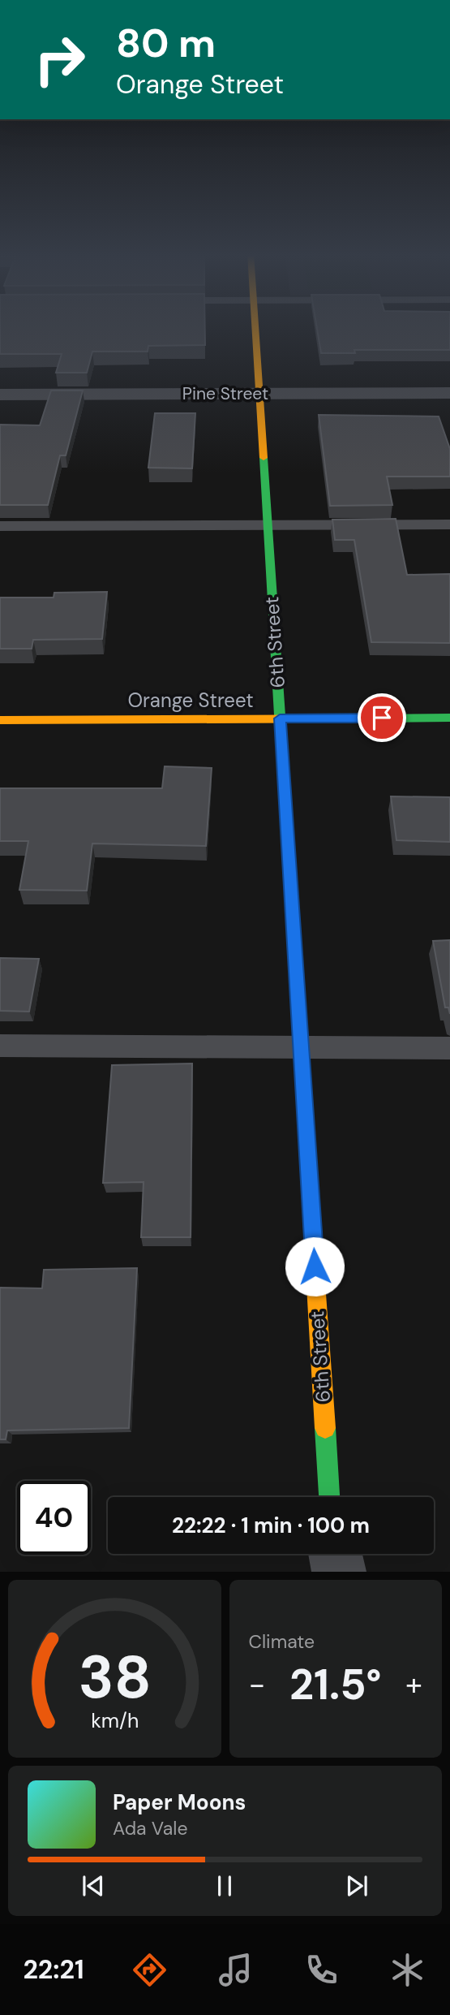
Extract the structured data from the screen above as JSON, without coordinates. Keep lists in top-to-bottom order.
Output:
{
  "streets": {
    "street": ["Pine Street", "6th Street", "Orange Street"]
  },
  "crossings": [
    ["Pine Street", "6th Street"],
    ["6th Street", "Orange Street"]
  ],
  "page": {
    "turn": ["80 m", "Orange Street"],
    "limit": "40",
    "trip": "22:22 · 1 min · 100 m",
    "tile": "Climate",
    "heat": ["−", "21.5°", "+"],
    "song": ["Paper Moons", "Ada Vale"],
    "tabs": "22:21",
    "gauge": ["38", "km/h"]
  }
}
